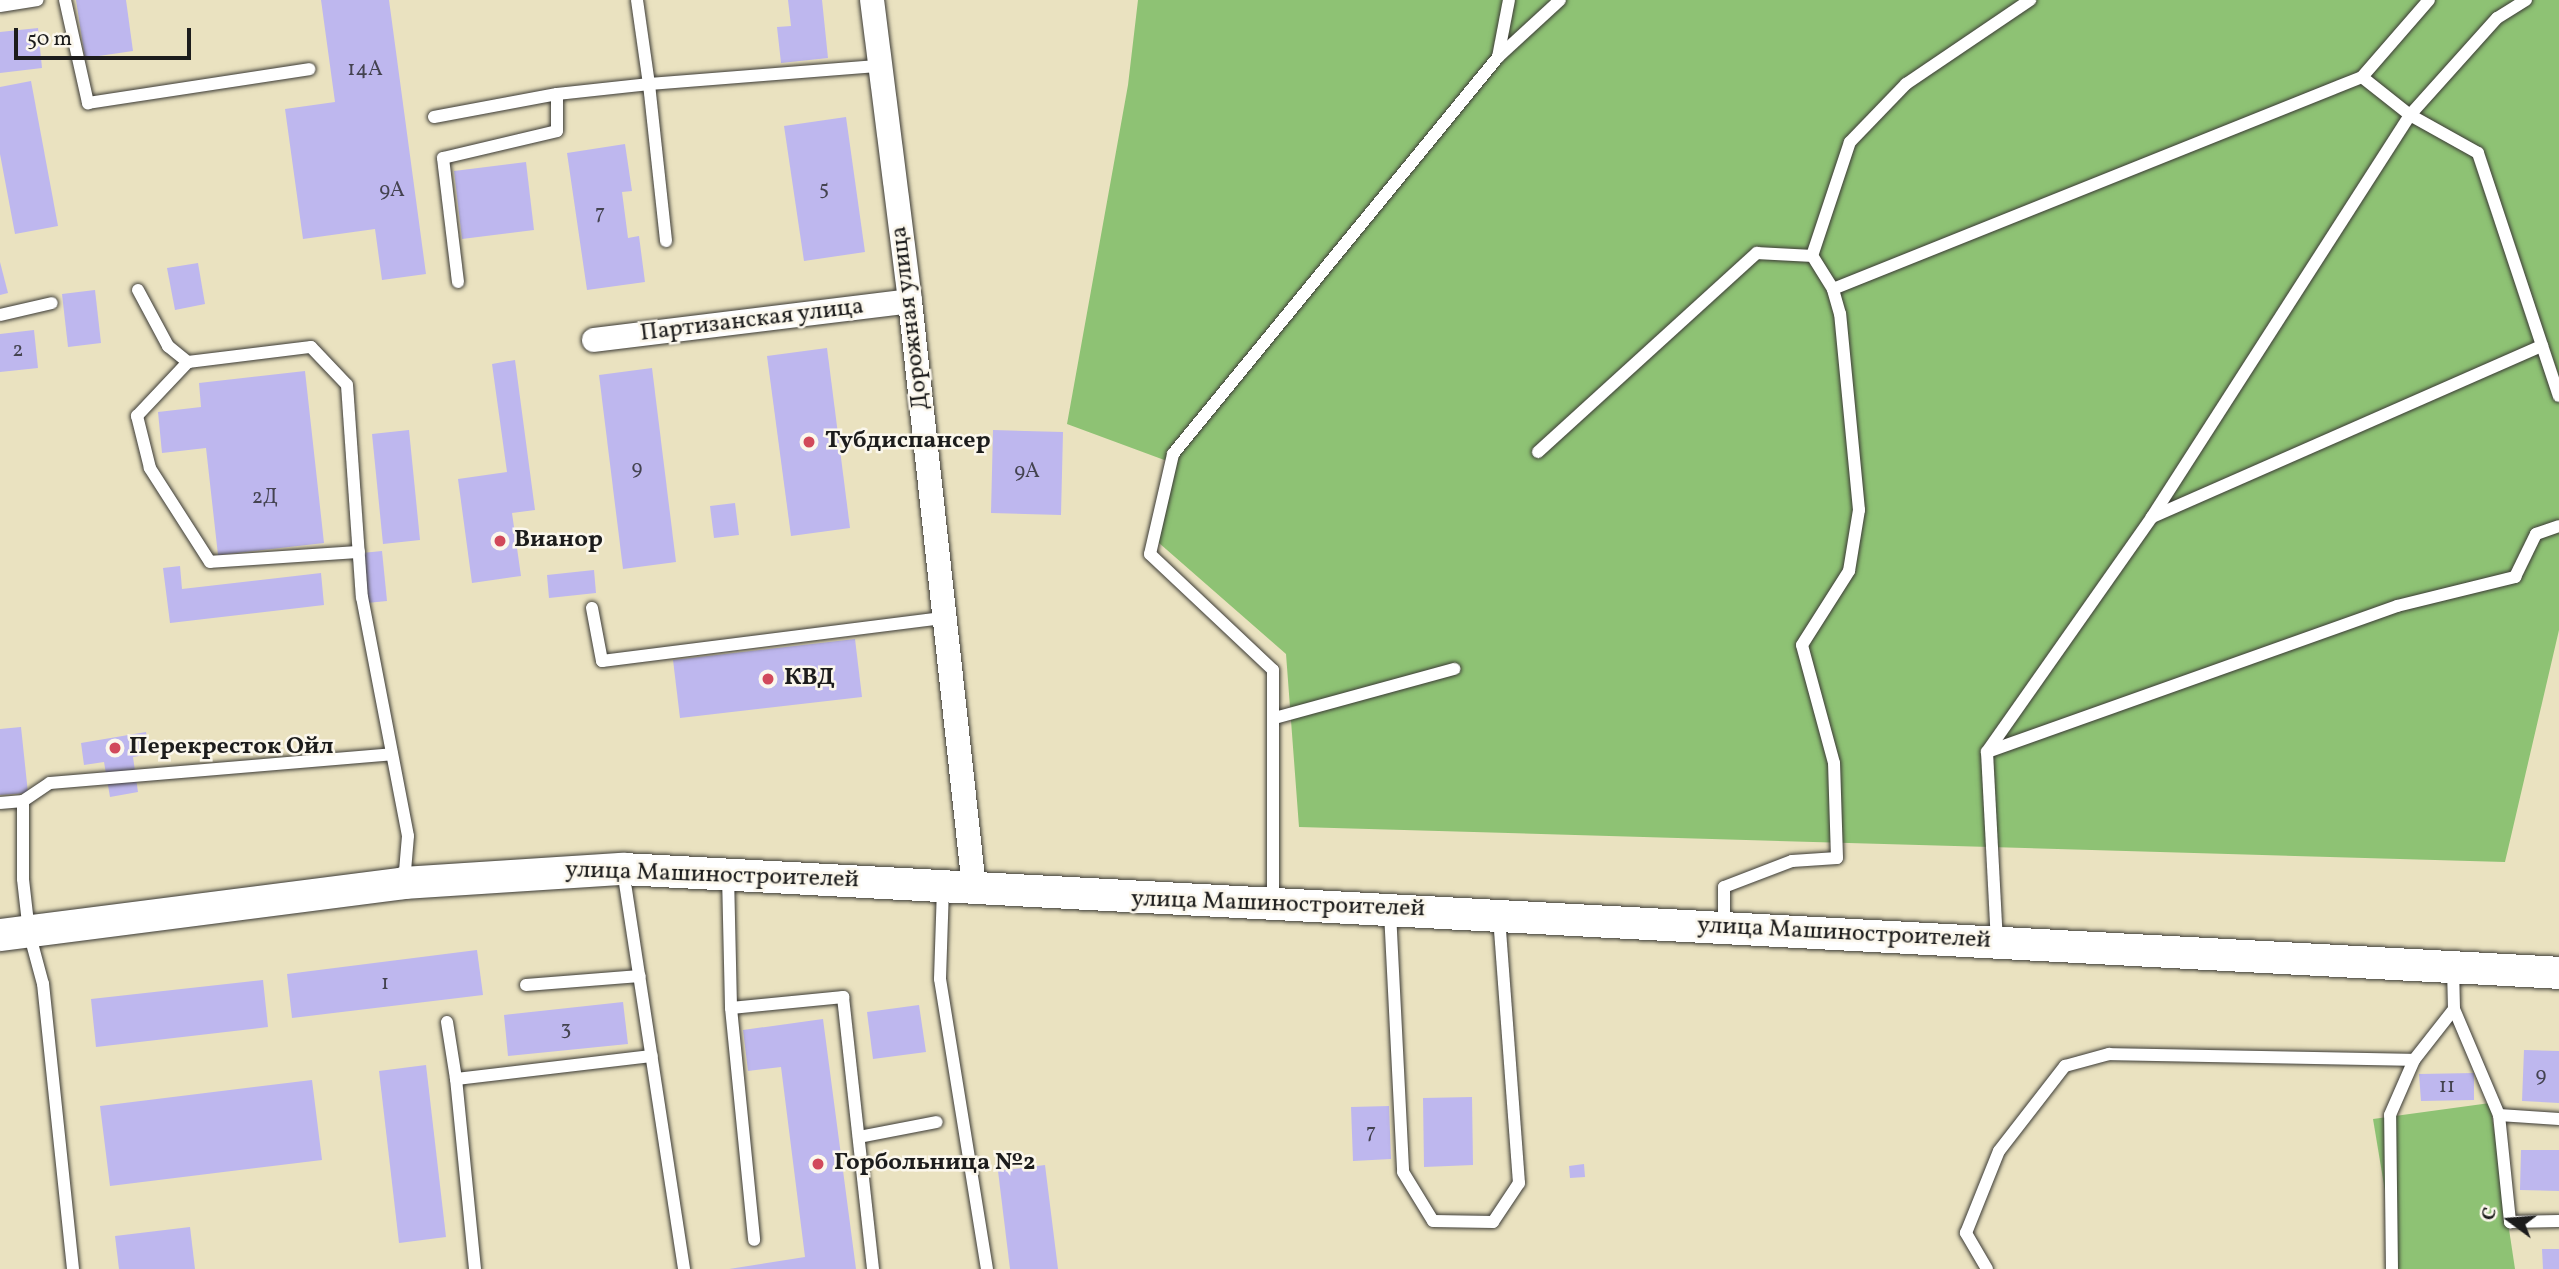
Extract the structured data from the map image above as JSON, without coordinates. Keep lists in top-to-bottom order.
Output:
{
  "streets": {
    "street": ["Дорожная улица", "Партизанская улица", "улица Машиностроителей"]
  },
  "crossings": [
    ["Дорожная улица", "Партизанская улица"],
    ["Дорожная улица", "улица Машиностроителей"]
  ],
  "places": [
    "Тубдиспансер",
    "Вианор",
    "КВД",
    "Перекресток Ойл",
    "Горбольница №2"
  ],
  "house_numbers": [
    "14А",
    "5",
    "9А",
    "7",
    "2",
    "9",
    "9А",
    "2Д",
    "1",
    "3",
    "9",
    "11",
    "7"
  ],
  "scale_bar": "50 m",
  "north": "left"
}
